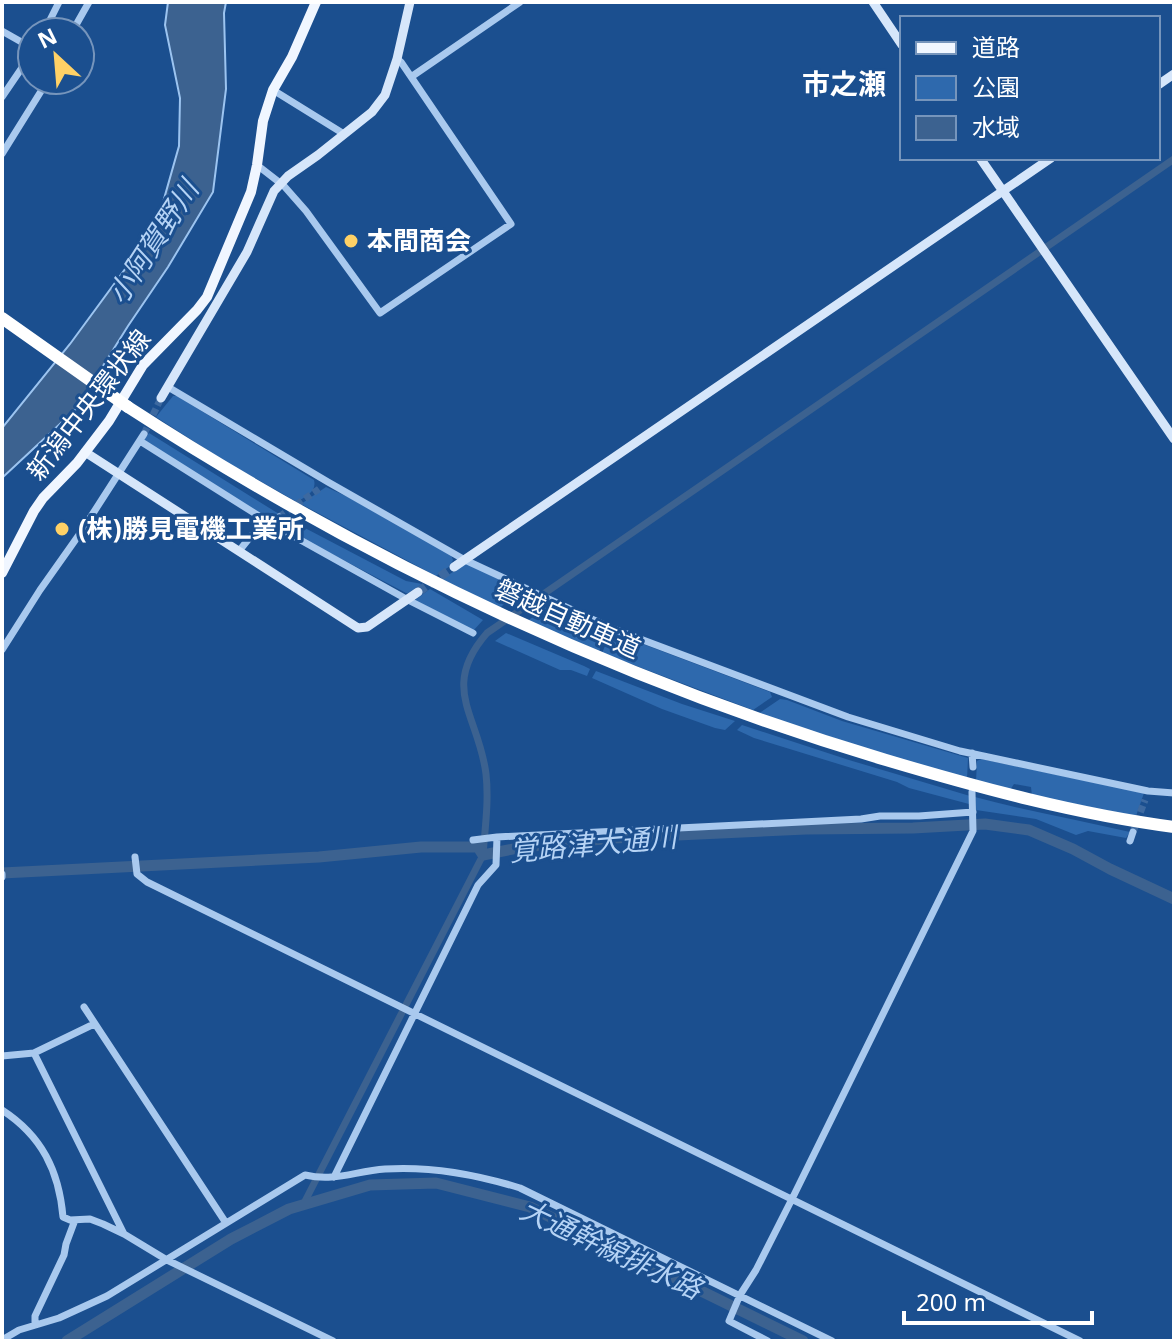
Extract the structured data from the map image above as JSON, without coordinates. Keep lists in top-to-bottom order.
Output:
{
  "streets": {
    "highway": ["磐越自動車道"],
    "main road": ["新潟中央環状線"]
  },
  "districts": ["市之瀬"],
  "water": ["小阿賀野川", "覚路津大通川", "大通幹線排水路"],
  "places": ["本間商会", "(株)勝見電機工業所"],
  "legend": ["道路", "公園", "水域"],
  "scale_bar": "200 m",
  "north": "top left"
}
